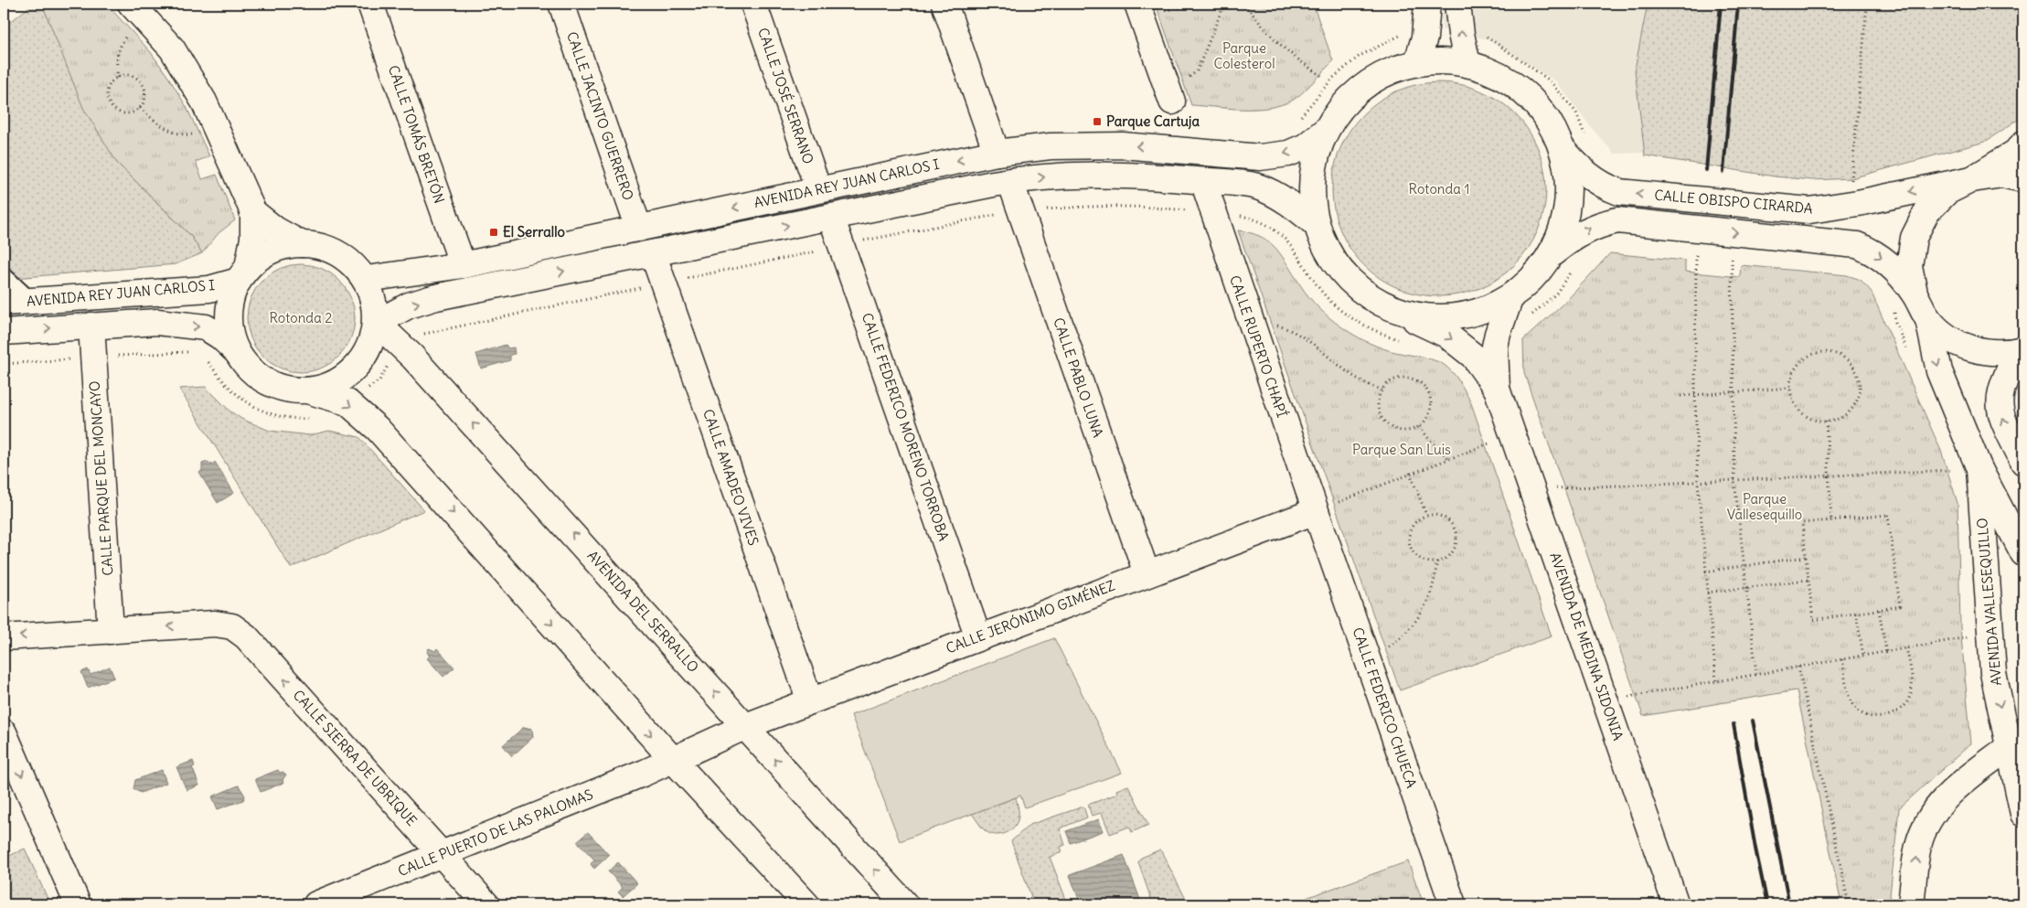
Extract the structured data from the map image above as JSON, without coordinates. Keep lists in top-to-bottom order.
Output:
{
  "streets": {
    "street": [
      "CALLE JOSÉ SERRANO",
      "CALLE JACINTO GUERRERO",
      "CALLE TOMÁS BRETÓN",
      "AVENIDA REY JUAN CARLOS I",
      "CALLE OBISPO CIRARDA",
      "CALLE RUPERTO CHAPÍ",
      "CALLE PABLO LUNA",
      "CALLE FEDERICO MORENO TORROBA",
      "CALLE AMADEO VIVES",
      "CALLE PARQUE DEL MONCAYO",
      "AVENIDA VALLESEQUILLO",
      "AVENIDA DEL SERRALLO",
      "CALLE JERÓNIMO GIMÉNEZ",
      "AVENIDA DE MEDINA SIDONIA",
      "CALLE FEDERICO CHUECA",
      "CALLE SIERRA DE UBRIQUE",
      "CALLE PUERTO DE LAS PALOMAS"
    ]
  },
  "crossings": [
    ["CALLE JOSÉ SERRANO", "AVENIDA REY JUAN CARLOS I"],
    ["CALLE JACINTO GUERRERO", "AVENIDA REY JUAN CARLOS I"],
    ["CALLE TOMÁS BRETÓN", "AVENIDA REY JUAN CARLOS I"],
    ["AVENIDA REY JUAN CARLOS I", "CALLE RUPERTO CHAPÍ"],
    ["AVENIDA REY JUAN CARLOS I", "CALLE PABLO LUNA"],
    ["AVENIDA REY JUAN CARLOS I", "CALLE FEDERICO MORENO TORROBA"],
    ["AVENIDA REY JUAN CARLOS I", "CALLE AMADEO VIVES"],
    ["AVENIDA REY JUAN CARLOS I", "CALLE PARQUE DEL MONCAYO"],
    ["AVENIDA REY JUAN CARLOS I", "AVENIDA DEL SERRALLO"],
    ["CALLE OBISPO CIRARDA", "AVENIDA VALLESEQUILLO"],
    ["CALLE RUPERTO CHAPÍ", "CALLE JERÓNIMO GIMÉNEZ"],
    ["CALLE RUPERTO CHAPÍ", "CALLE FEDERICO CHUECA"],
    ["CALLE PABLO LUNA", "CALLE JERÓNIMO GIMÉNEZ"],
    ["CALLE FEDERICO MORENO TORROBA", "CALLE JERÓNIMO GIMÉNEZ"],
    ["CALLE AMADEO VIVES", "CALLE JERÓNIMO GIMÉNEZ"],
    ["CALLE PARQUE DEL MONCAYO", "CALLE SIERRA DE UBRIQUE"],
    ["AVENIDA DEL SERRALLO", "CALLE JERÓNIMO GIMÉNEZ"],
    ["AVENIDA DEL SERRALLO", "CALLE PUERTO DE LAS PALOMAS"],
    ["CALLE JERÓNIMO GIMÉNEZ", "CALLE FEDERICO CHUECA"],
    ["CALLE JERÓNIMO GIMÉNEZ", "CALLE PUERTO DE LAS PALOMAS"],
    ["CALLE SIERRA DE UBRIQUE", "CALLE PUERTO DE LAS PALOMAS"]
  ],
  "one_way": ["CALLE SIERRA DE UBRIQUE"],
  "parks": [
    "Parque Colesterol",
    "Rotonda 1",
    "Rotonda 2",
    "Parque San Luis",
    "Parque Vallesequillo"
  ],
  "places": {
    "transit": ["Parque Cartuja", "El Serrallo"]
  }
}
